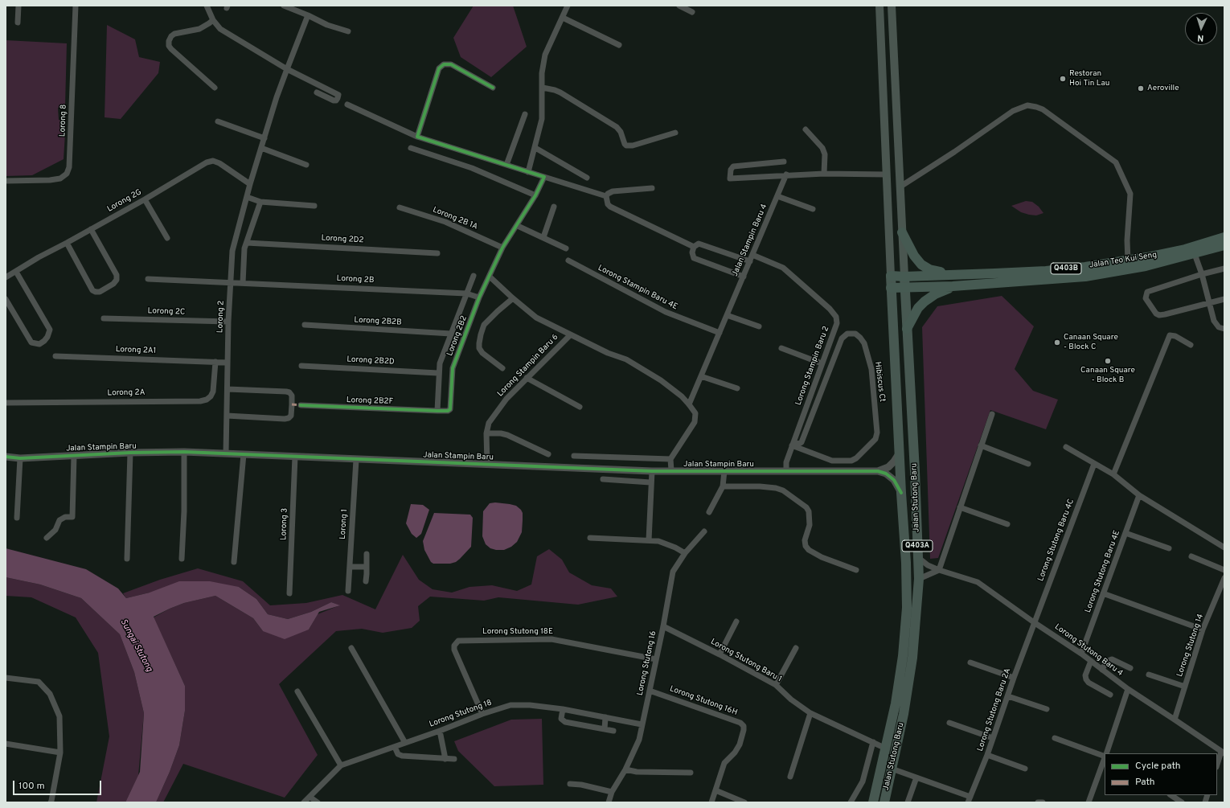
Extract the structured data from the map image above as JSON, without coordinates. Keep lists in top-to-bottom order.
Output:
{
  "streets": {
    "highway": ["Jalan Teo Kui Seng", "Q403B"],
    "main road": ["Jalan Stutong Baru", "Q403A"],
    "street": [
      "Lorong 8",
      "Lorong 2G",
      "Lorong 2B 1A",
      "Lorong 2D2",
      "Jalan Stampin Baru 4",
      "Lorong 2B",
      "Lorong Stampin Baru 4E",
      "Lorong 2C",
      "Lorong 2",
      "Lorong 2B2B",
      "Lorong 2B2",
      "Lorong 2A1",
      "Lorong 2B2D",
      "Lorong Stampin Baru 6",
      "Lorong Stampin Baru 2",
      "Hibiscus Ct",
      "Lorong 2A",
      "Lorong 2B2F",
      "Jalan Stampin Baru",
      "Lorong 3",
      "Lorong 1",
      "Lorong Stutong Baru 4C",
      "Lorong Stutong Baru 4E",
      "Lorong Stutong 18E",
      "Lorong Stutong 14",
      "Lorong Stutong Baru 4",
      "Lorong Stutong Baru 1",
      "Lorong Stutong 16",
      "Lorong Stutong 16H",
      "Lorong Stutong Baru 2A",
      "Lorong Stutong 18"
    ]
  },
  "crossings": [
    ["Lorong 2G", "Lorong 2"],
    ["Lorong 2B 1A", "Lorong 2B2"],
    ["Jalan Stampin Baru 4", "Lorong Stampin Baru 4E"],
    ["Jalan Stampin Baru 4", "Lorong Stampin Baru 2"],
    ["Jalan Teo Kui Seng", "Q403B"],
    ["Jalan Teo Kui Seng", "Jalan Stutong Baru"],
    ["Q403B", "Jalan Stutong Baru"],
    ["Lorong 2B", "Lorong 2"],
    ["Lorong 2B", "Lorong 2B2"],
    ["Lorong 2C", "Lorong 2"],
    ["Lorong 2", "Lorong 2A1"],
    ["Lorong 2", "Jalan Stampin Baru"],
    ["Lorong 2B2", "Lorong 2B2F"],
    ["Lorong 2A1", "Lorong 2A"],
    ["Lorong Stampin Baru 6", "Jalan Stampin Baru"],
    ["Lorong Stampin Baru 2", "Hibiscus Ct"],
    ["Lorong Stampin Baru 2", "Jalan Stampin Baru"],
    ["Jalan Stampin Baru", "Jalan Stutong Baru"],
    ["Jalan Stampin Baru", "Lorong 3"],
    ["Jalan Stampin Baru", "Lorong 1"],
    ["Jalan Stutong Baru", "Lorong Stutong Baru 4"],
    ["Jalan Stutong Baru", "Lorong Stutong Baru 1"],
    ["Lorong Stutong Baru 4C", "Lorong Stutong Baru 4"],
    ["Lorong Stutong Baru 4C", "Lorong Stutong Baru 2A"],
    ["Lorong Stutong Baru 4E", "Lorong Stutong Baru 4"],
    ["Lorong Stutong 18E", "Lorong Stutong 16"],
    ["Lorong Stutong 18E", "Lorong Stutong 18"],
    ["Lorong Stutong 14", "Lorong Stutong Baru 4"],
    ["Lorong Stutong Baru 4", "Lorong Stutong Baru 2A"],
    ["Lorong Stutong Baru 1", "Lorong Stutong 16"],
    ["Lorong Stutong 16", "Lorong Stutong 16H"],
    ["Lorong Stutong 16", "Lorong Stutong 18"]
  ],
  "water": ["Sungai Stutong"],
  "places": [
    "Restoran Hoi Tin Lau",
    "Aeroville",
    "Canaan Square - Block C",
    "Canaan Square - Block B"
  ],
  "legend": ["Cycle path", "Path"],
  "scale_bar": "100 m",
  "north": "bottom"
}
